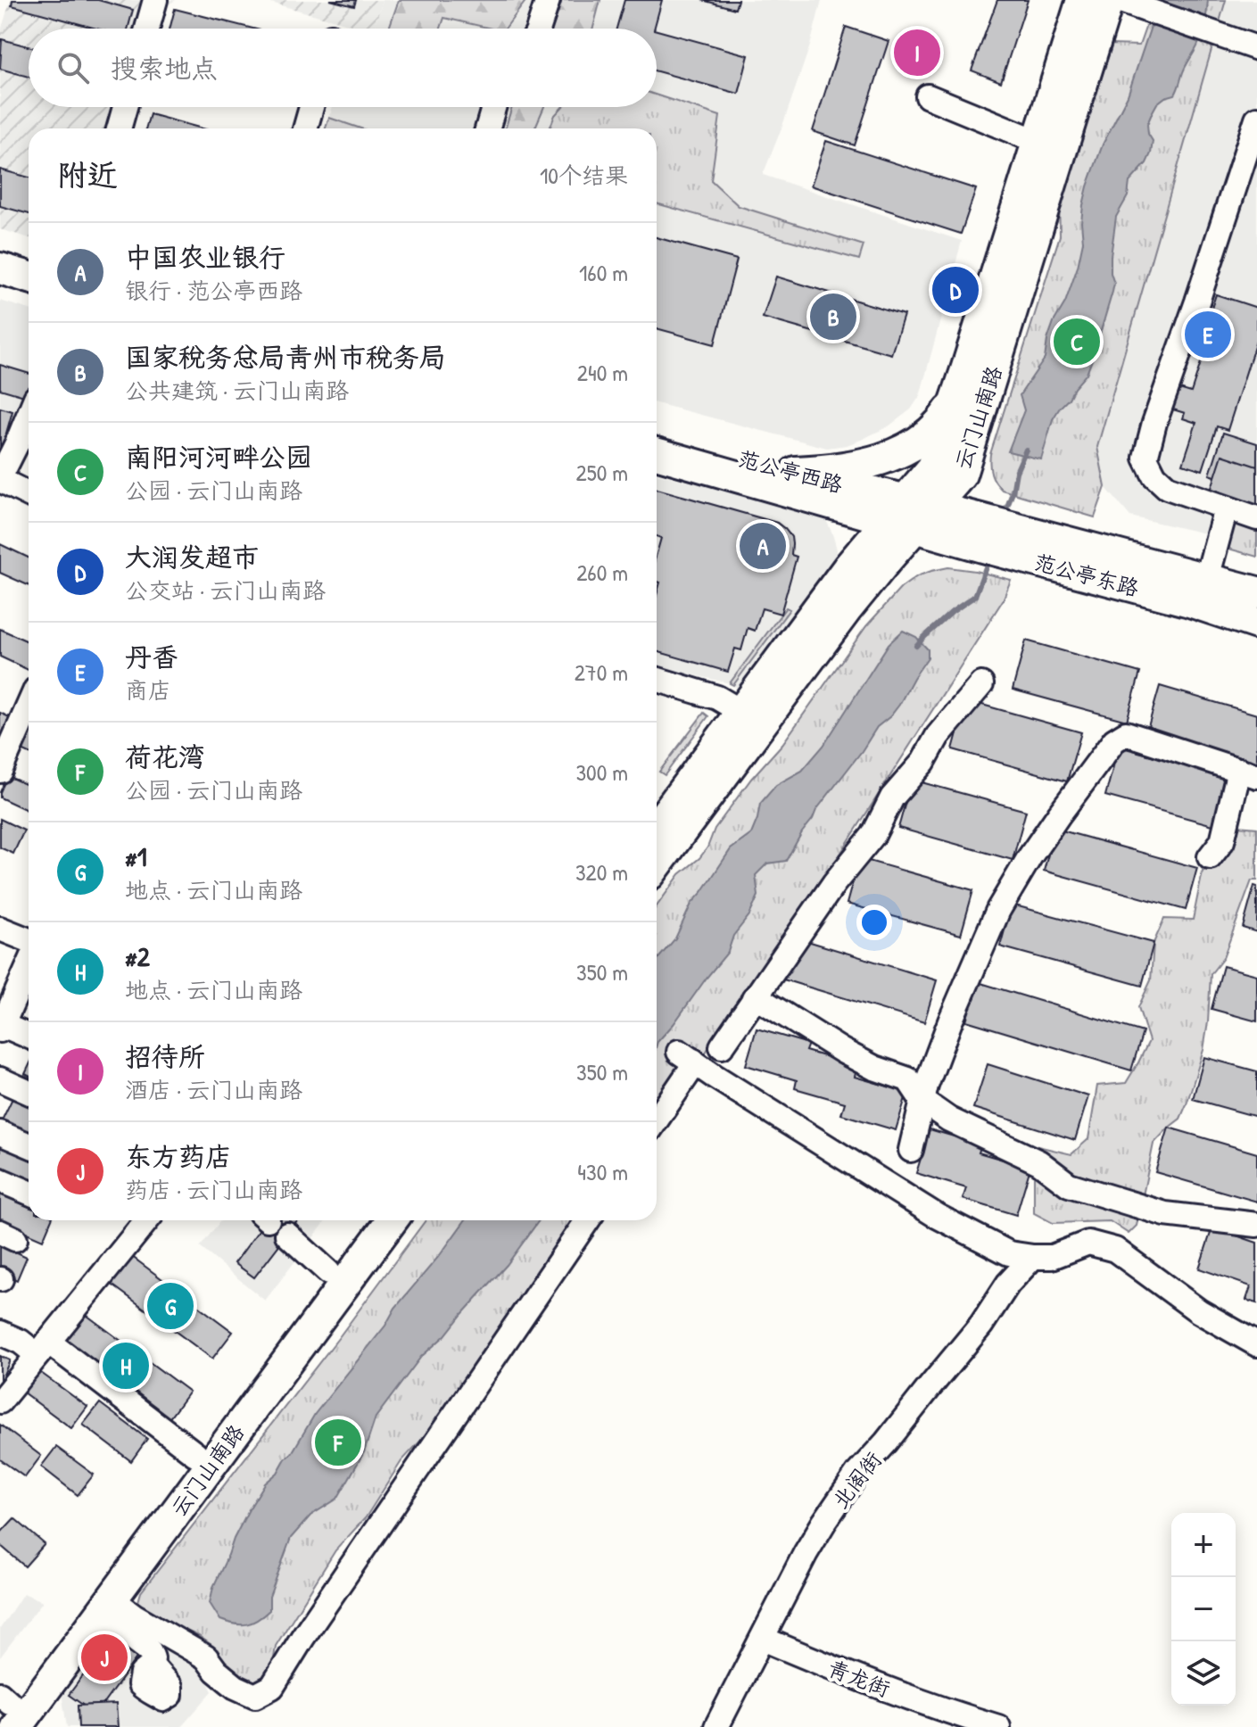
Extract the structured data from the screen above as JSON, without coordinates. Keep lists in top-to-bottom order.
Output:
{
  "streets": {
    "main road": ["云门山南路", "范公亭西路", "范公亭东路"],
    "street": ["北阁街", "青龙街"]
  },
  "crossings": [
    ["云门山南路", "范公亭西路"],
    ["云门山南路", "范公亭东路"],
    ["范公亭西路", "范公亭东路"],
    ["北阁街", "青龙街"]
  ],
  "page": {
    "pins": [
      "I",
      "D",
      "B",
      "E",
      "C",
      "A",
      "G",
      "H",
      "F",
      "J"
    ],
    "search": "搜索地点",
    "heading": ["附近", "10个结果"],
    "list": [
      {
        "mark": "A",
        "name": "中国农业银行",
        "note": "银行 · 范公亭西路",
        "value": "160 m"
      },
      {
        "mark": "B",
        "name": "国家税务总局青州市税务局",
        "note": "公共建筑 · 云门山南路",
        "value": "240 m"
      },
      {
        "mark": "C",
        "name": "南阳河河畔公园",
        "note": "公园 · 云门山南路",
        "value": "250 m"
      },
      {
        "mark": "D",
        "name": "大润发超市",
        "note": "公交站 · 云门山南路",
        "value": "260 m"
      },
      {
        "mark": "E",
        "name": "丹香",
        "note": "商店",
        "value": "270 m"
      },
      {
        "mark": "F",
        "name": "荷花湾",
        "note": "公园 · 云门山南路",
        "value": "300 m"
      },
      {
        "mark": "G",
        "name": "#1",
        "note": "地点 · 云门山南路",
        "value": "320 m"
      },
      {
        "mark": "H",
        "name": "#2",
        "note": "地点 · 云门山南路",
        "value": "350 m"
      },
      {
        "mark": "I",
        "name": "招待所",
        "note": "酒店 · 云门山南路",
        "value": "350 m"
      },
      {
        "mark": "J",
        "name": "东方药店",
        "note": "药店 · 云门山南路",
        "value": "430 m"
      }
    ],
    "map_buttons": ["+", "−"]
  }
}
